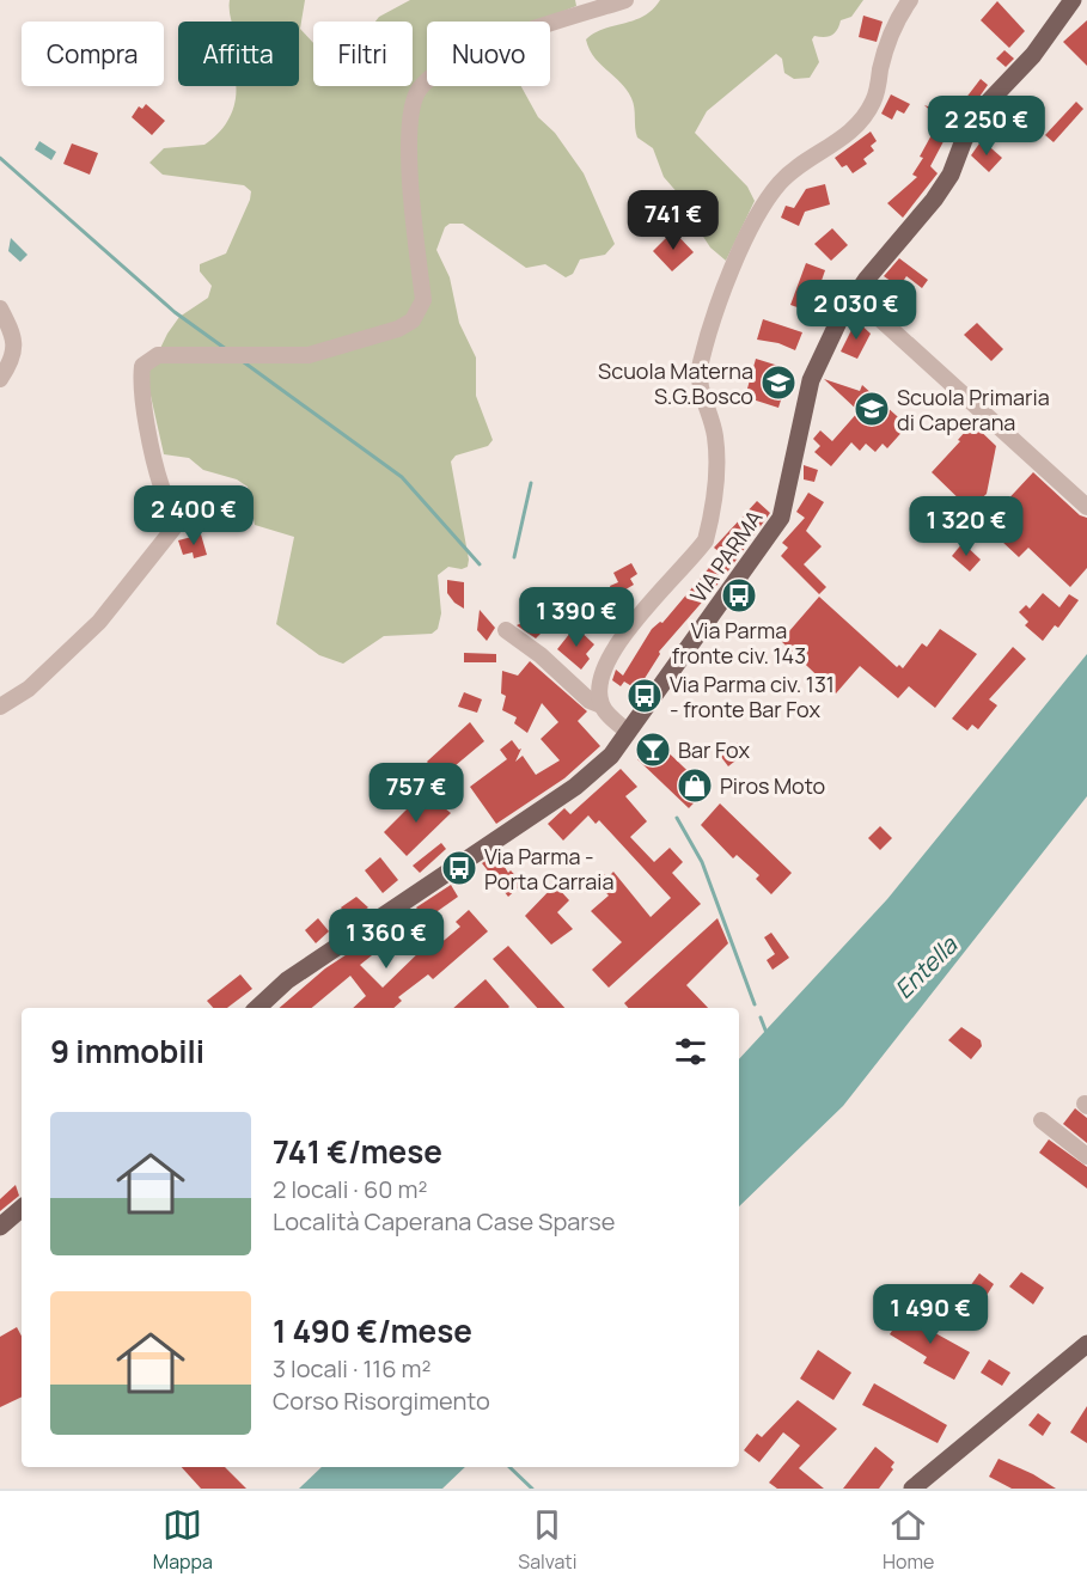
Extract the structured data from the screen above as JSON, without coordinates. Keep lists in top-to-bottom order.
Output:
{
  "streets": {
    "main road": ["VIA PARMA"]
  },
  "water": ["Entella"],
  "places": {
    "school or university": ["Scuola Materna S.G.Bosco", "Scuola Primaria di Caperana"],
    "bus stop": ["Via Parma fronte civ. 143", "Via Parma civ. 131 - fronte Bar Fox", "Via Parma - Porta Carraia"],
    "bar": ["Bar Fox"],
    "shop": ["Piros Moto"]
  },
  "page": {
    "chip": [
      "Compra",
      "Affitta",
      "Filtri",
      "Nuovo"
    ],
    "price": [
      "2 250 €",
      "741 €",
      "2 030 €",
      "2 400 €",
      "1 320 €",
      "1 390 €",
      "757 €",
      "1 360 €",
      "1 490 €"
    ],
    "heading": "9 immobili",
    "list": [
      {
        "name": "741 €/mese",
        "note": "2 locali · 60 m² · Località Caperana Case Sparse"
      },
      {
        "name": "1 490 €/mese",
        "note": "3 locali · 116 m² · Corso Risorgimento"
      }
    ],
    "tabs": ["Mappa", "Salvati", "Home"]
  }
}
